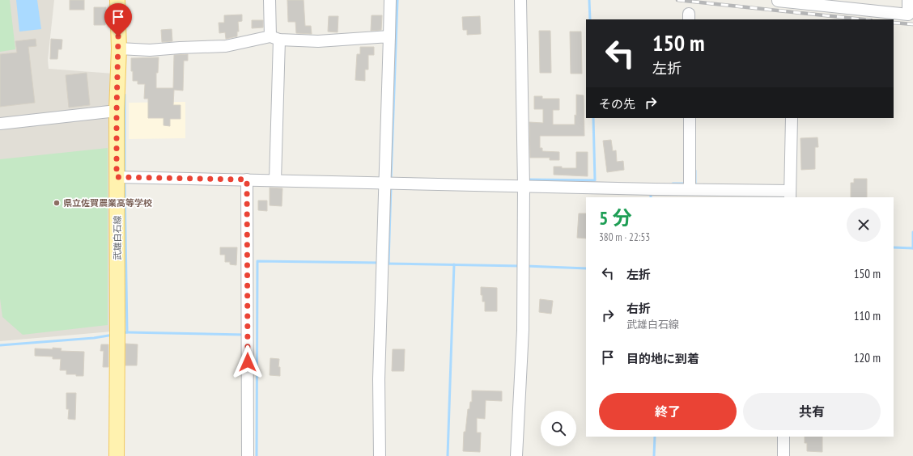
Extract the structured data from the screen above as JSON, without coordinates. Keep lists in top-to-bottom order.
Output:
{
  "streets": {
    "main road": ["武雄白石線"]
  },
  "places": ["県立佐賀農業高等学校"],
  "page": {
    "turn": ["150 m", "左折"],
    "then": "その先",
    "heading": ["5 分", "380 m · 22:53"],
    "list": [
      {
        "name": "左折",
        "value": "150 m"
      },
      {
        "name": "右折",
        "note": "武雄白石線",
        "value": "110 m"
      },
      {
        "name": "目的地に到着",
        "value": "120 m"
      }
    ],
    "buttons": ["終了", "共有"]
  }
}
